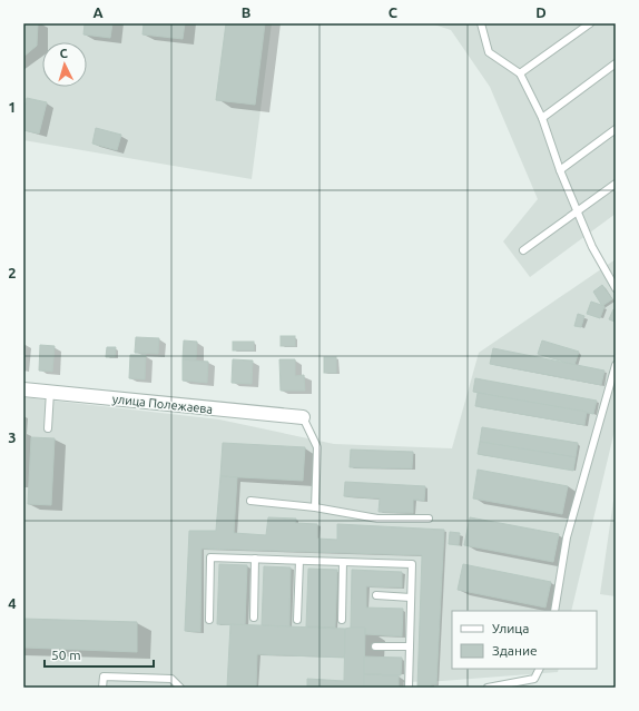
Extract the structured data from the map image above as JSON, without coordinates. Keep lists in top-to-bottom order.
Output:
{
  "streets": {
    "street": ["улица Полежаева"]
  },
  "legend": ["Улица", "Здание"],
  "scale_bar": "50 m",
  "north": "top",
  "grid": {
    "columns": [
      "A",
      "B",
      "C",
      "D"
    ],
    "rows": [
      "1",
      "2",
      "3",
      "4"
    ]
  }
}
